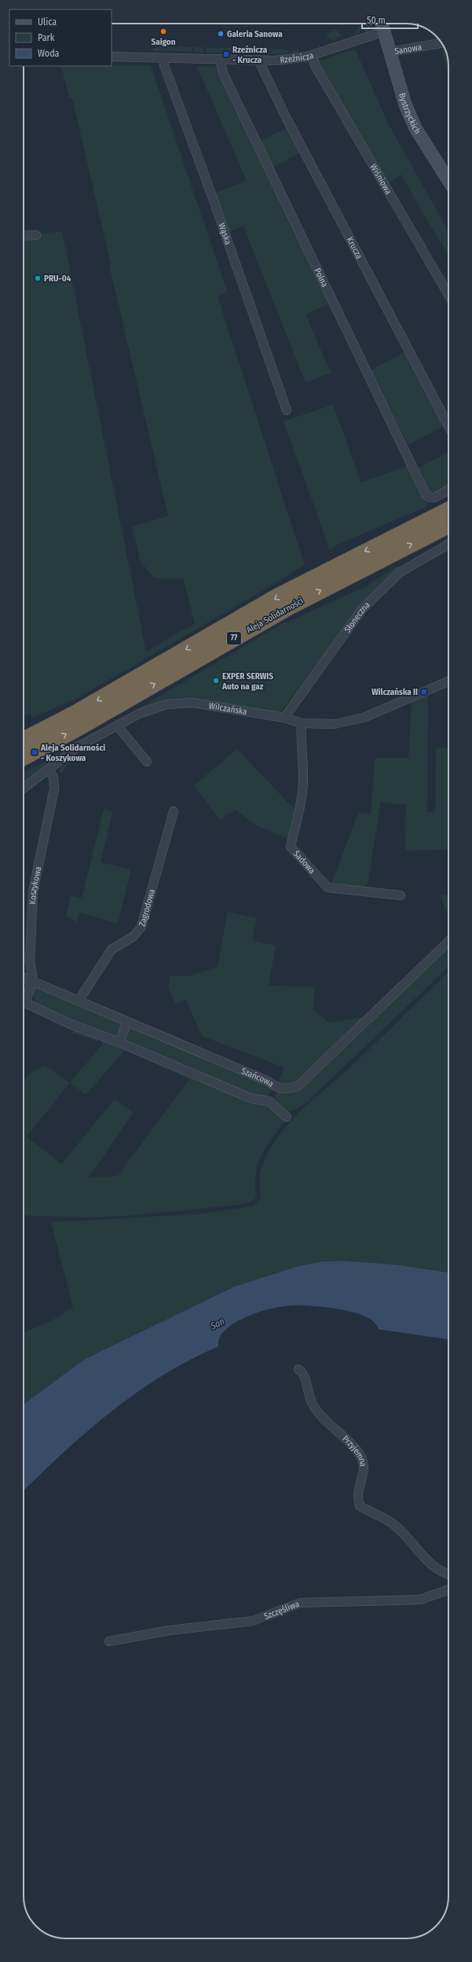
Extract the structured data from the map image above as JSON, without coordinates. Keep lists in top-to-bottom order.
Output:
{
  "streets": {
    "highway": ["Aleja Solidarności", "77"],
    "street": [
      "Sanowa",
      "Rzeźnicza",
      "Bystrzyckich",
      "Wiśniowa",
      "Wąska",
      "Krucza",
      "Polna",
      "Słoneczna",
      "WiIczańska",
      "Sadowa",
      "Koszykowa",
      "Zagrodowa",
      "Szańcowa",
      "Przyjemna",
      "Szczęśliwa"
    ]
  },
  "crossings": [
    ["Sanowa", "Bystrzyckich"],
    ["Rzeźnicza", "Bystrzyckich"],
    ["Rzeźnicza", "Wiśniowa"],
    ["Rzeźnicza", "Wąska"],
    ["Rzeźnicza", "Krucza"],
    ["Rzeźnicza", "Polna"],
    ["Słoneczna", "WiIczańska"],
    ["WiIczańska", "Sadowa"],
    ["WiIczańska", "Koszykowa"],
    ["Koszykowa", "Szańcowa"],
    ["Zagrodowa", "Szańcowa"]
  ],
  "water": ["San"],
  "places": {
    "other": [
      "Saigon",
      "Galeria Sanowa",
      "PRU-04",
      "EXPER SERWIS Auto na gaz"
    ],
    "transit": ["Rzeźnicza - Krucza", "Wilczańska II", "Aleja Solidarności - Koszykowa"]
  },
  "legend": ["Ulica", "Park", "Woda"],
  "scale_bar": "50 m"
}
